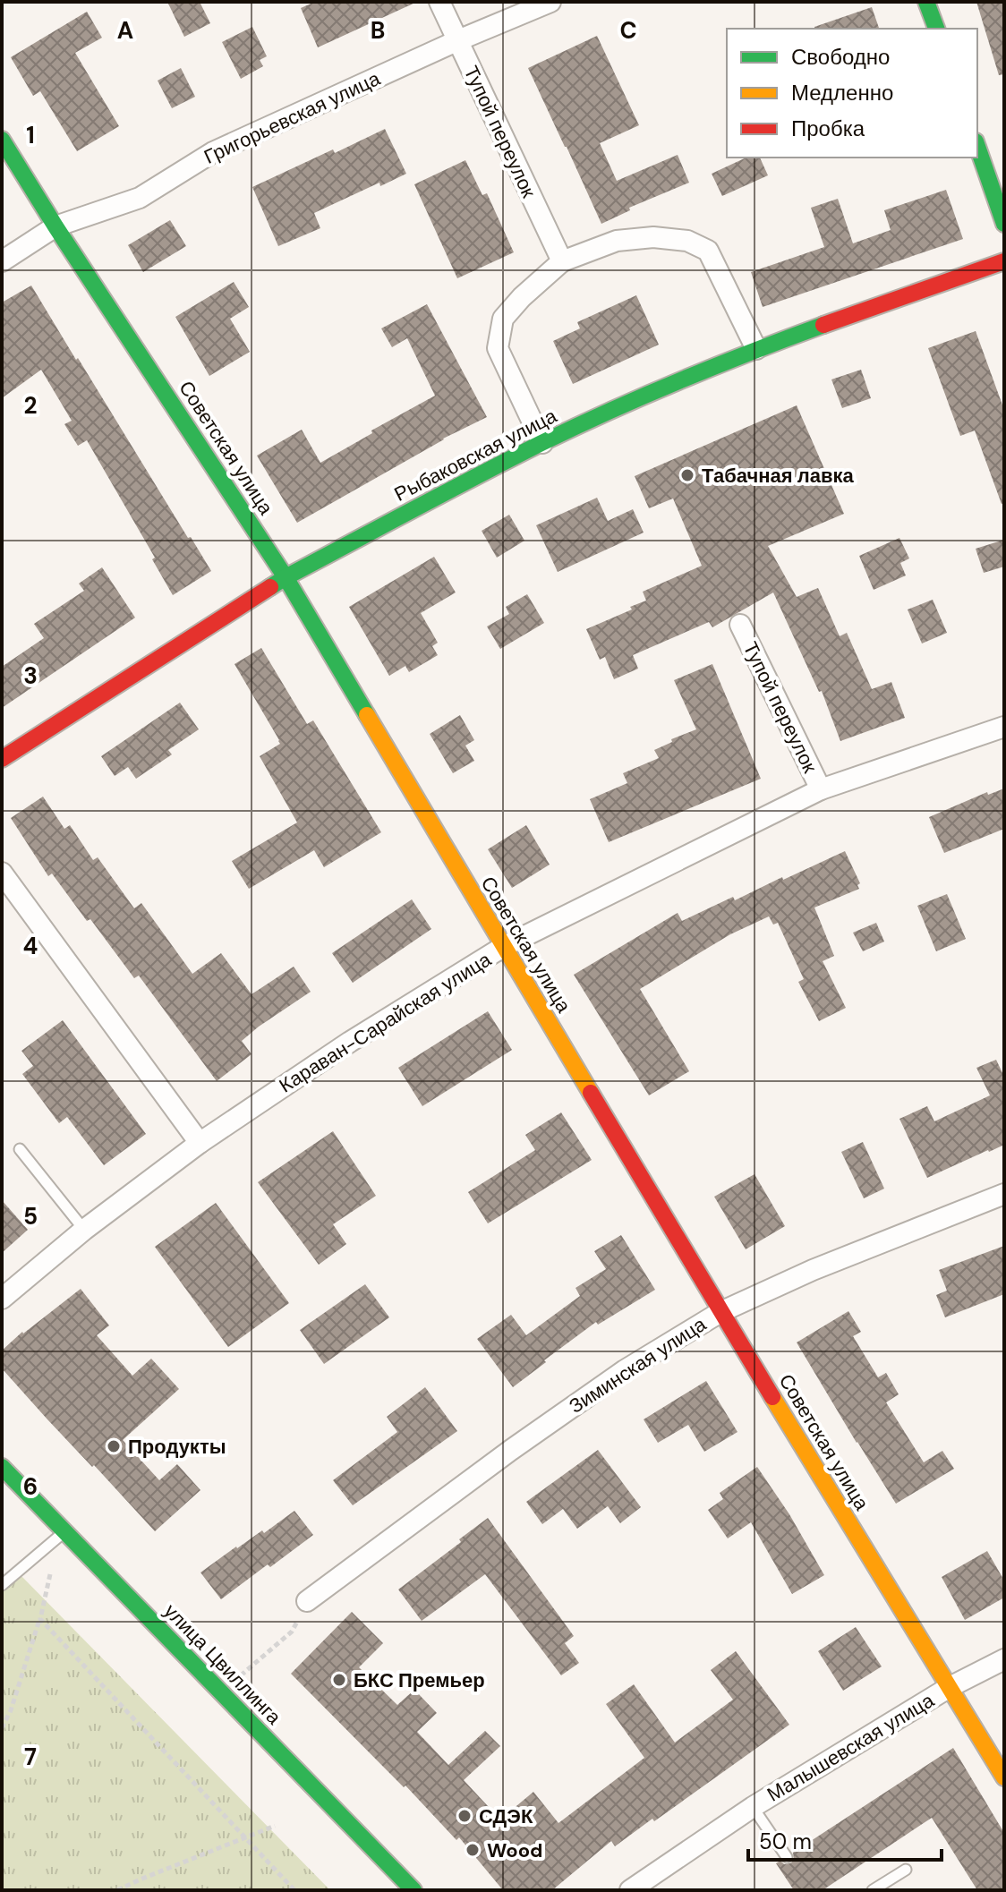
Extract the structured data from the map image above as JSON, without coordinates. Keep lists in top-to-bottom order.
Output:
{
  "streets": {
    "street": [
      "Григорьевская улица",
      "Тупой переулок",
      "Советская улица",
      "Рыбаковская улица",
      "Караван-Сарайская улица",
      "Зиминская улица",
      "улица Цвиллинга",
      "Малышевская улица"
    ]
  },
  "crossings": [
    ["Григорьевская улица", "Тупой переулок"],
    ["Григорьевская улица", "Советская улица"],
    ["Тупой переулок", "Караван-Сарайская улица"],
    ["Советская улица", "Рыбаковская улица"],
    ["Советская улица", "Караван-Сарайская улица"],
    ["Советская улица", "Зиминская улица"],
    ["Советская улица", "Малышевская улица"]
  ],
  "places": [
    "Табачная лавка",
    "Продукты",
    "БКС Премьер",
    "СДЭК",
    "Wood"
  ],
  "legend": ["Свободно", "Медленно", "Пробка"],
  "scale_bar": "50 m",
  "grid": {
    "columns": ["A", "B", "C"],
    "rows": [
      "1",
      "2",
      "3",
      "4",
      "5",
      "6",
      "7"
    ]
  }
}
